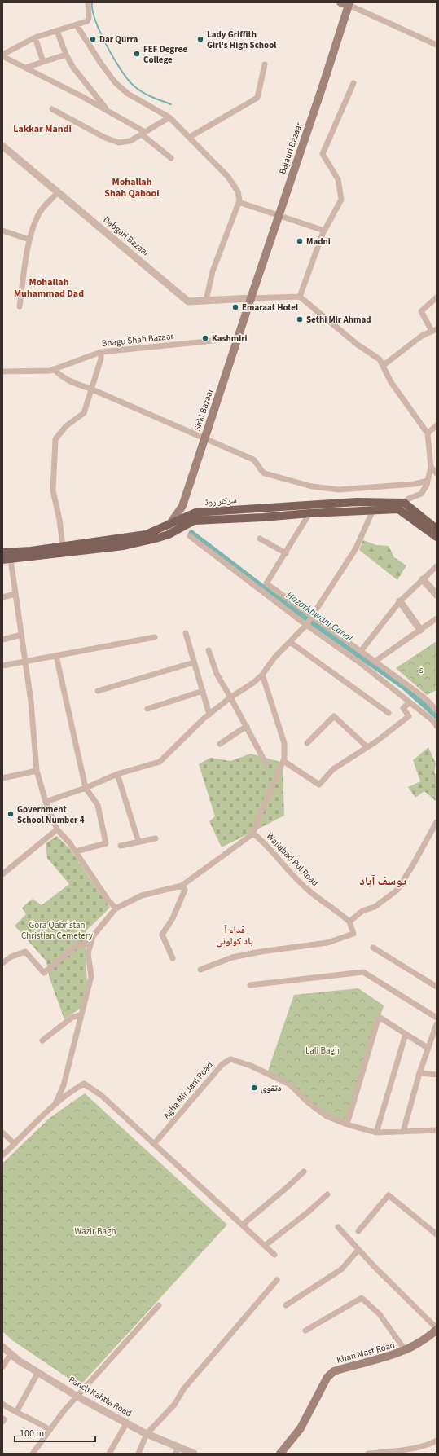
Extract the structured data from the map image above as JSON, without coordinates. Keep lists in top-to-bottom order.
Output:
{
  "streets": {
    "main road": [
      "Bajauri Bazaar",
      "Sirki Bazaar",
      "سرکلر روڈ",
      "Khan Mast Road"
    ],
    "street": [
      "Dabgari Bazaar",
      "Bhagu Shah Bazaar",
      "Waliabad Pul Road",
      "Agha Mir Jani Road",
      "Panch Kahtta Road"
    ]
  },
  "crossings": [
    ["Bajauri Bazaar", "Dabgari Bazaar"],
    ["Bajauri Bazaar", "Sirki Bazaar"],
    ["Dabgari Bazaar", "Sirki Bazaar"],
    ["Bhagu Shah Bazaar", "Sirki Bazaar"],
    ["Sirki Bazaar", "سرکلر روڈ"]
  ],
  "districts": [
    "Lakkar Mandi",
    "Mohallah Shah Qabool",
    "Mohallah Muhammad Dad",
    "یوسف آباد",
    "فداء آ باد کولونی"
  ],
  "water": ["Hazarkhwani Canal"],
  "parks": [
    "s",
    "Gora Qabristan Christian Cemetery",
    "Lali Bagh",
    "Wazir Bagh"
  ],
  "places": [
    "Dar Qurra",
    "Lady Griffith Girl's High School",
    "FEF Degree College",
    "Madni",
    "Emaraat Hotel",
    "Sethi Mir Ahmad",
    "Kashmiri",
    "Government School Number 4",
    "دتقوى"
  ],
  "scale_bar": "100 m"
}
